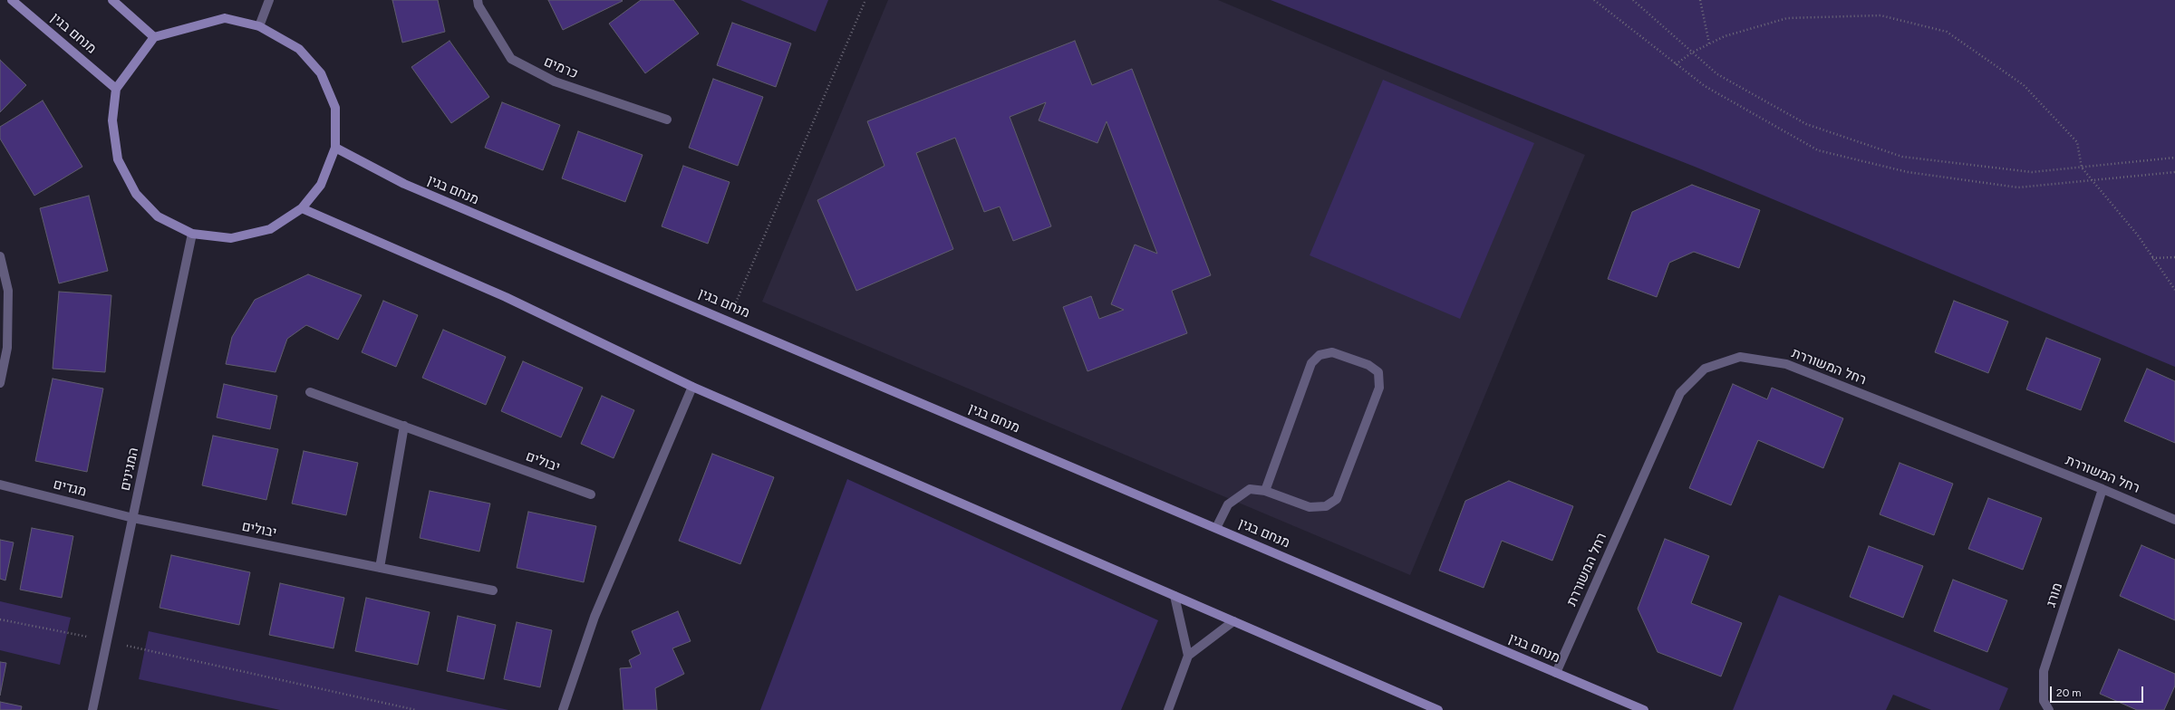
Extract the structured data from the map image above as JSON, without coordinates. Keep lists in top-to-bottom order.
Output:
{
  "streets": {
    "main road": ["מנחם בגין"],
    "street": [
      "כרמים",
      "רחל המשוררת",
      "יבולים",
      "המגינים",
      "מגדים",
      "מורג"
    ]
  },
  "crossings": [
    ["מנחם בגין", "רחל המשוררת"],
    ["רחל המשוררת", "מורג"],
    ["יבולים", "המגינים"],
    ["יבולים", "מגדים"],
    ["המגינים", "מגדים"]
  ],
  "scale_bar": "20 m"
}
